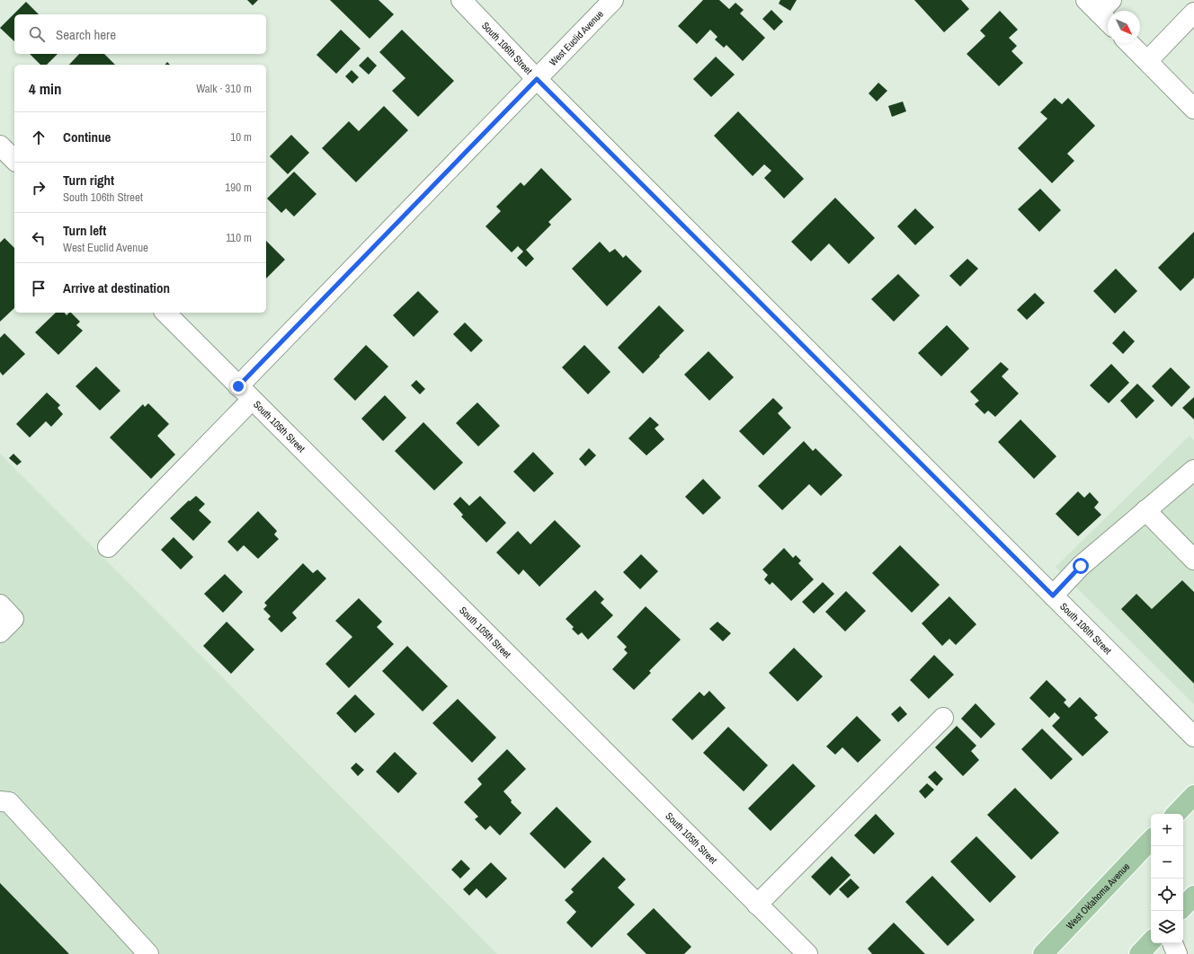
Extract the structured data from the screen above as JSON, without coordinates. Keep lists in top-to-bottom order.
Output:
{
  "streets": {
    "main road": ["West Oklahoma Avenue"],
    "street": ["West Euclid Avenue", "South 106th Street", "South 105th Street"]
  },
  "crossings": [
    ["West Euclid Avenue", "South 106th Street"],
    ["West Euclid Avenue", "South 105th Street"]
  ],
  "north": "bottom right",
  "page": {
    "search": "Search here",
    "heading": ["4 min", "Walk · 310 m"],
    "list": [
      ["Continue", "10 m"],
      ["Turn right", "South 106th Street", "190 m"],
      ["Turn left", "West Euclid Avenue", "110 m"],
      "Arrive at destination"
    ],
    "map_buttons": ["+", "−"]
  }
}
